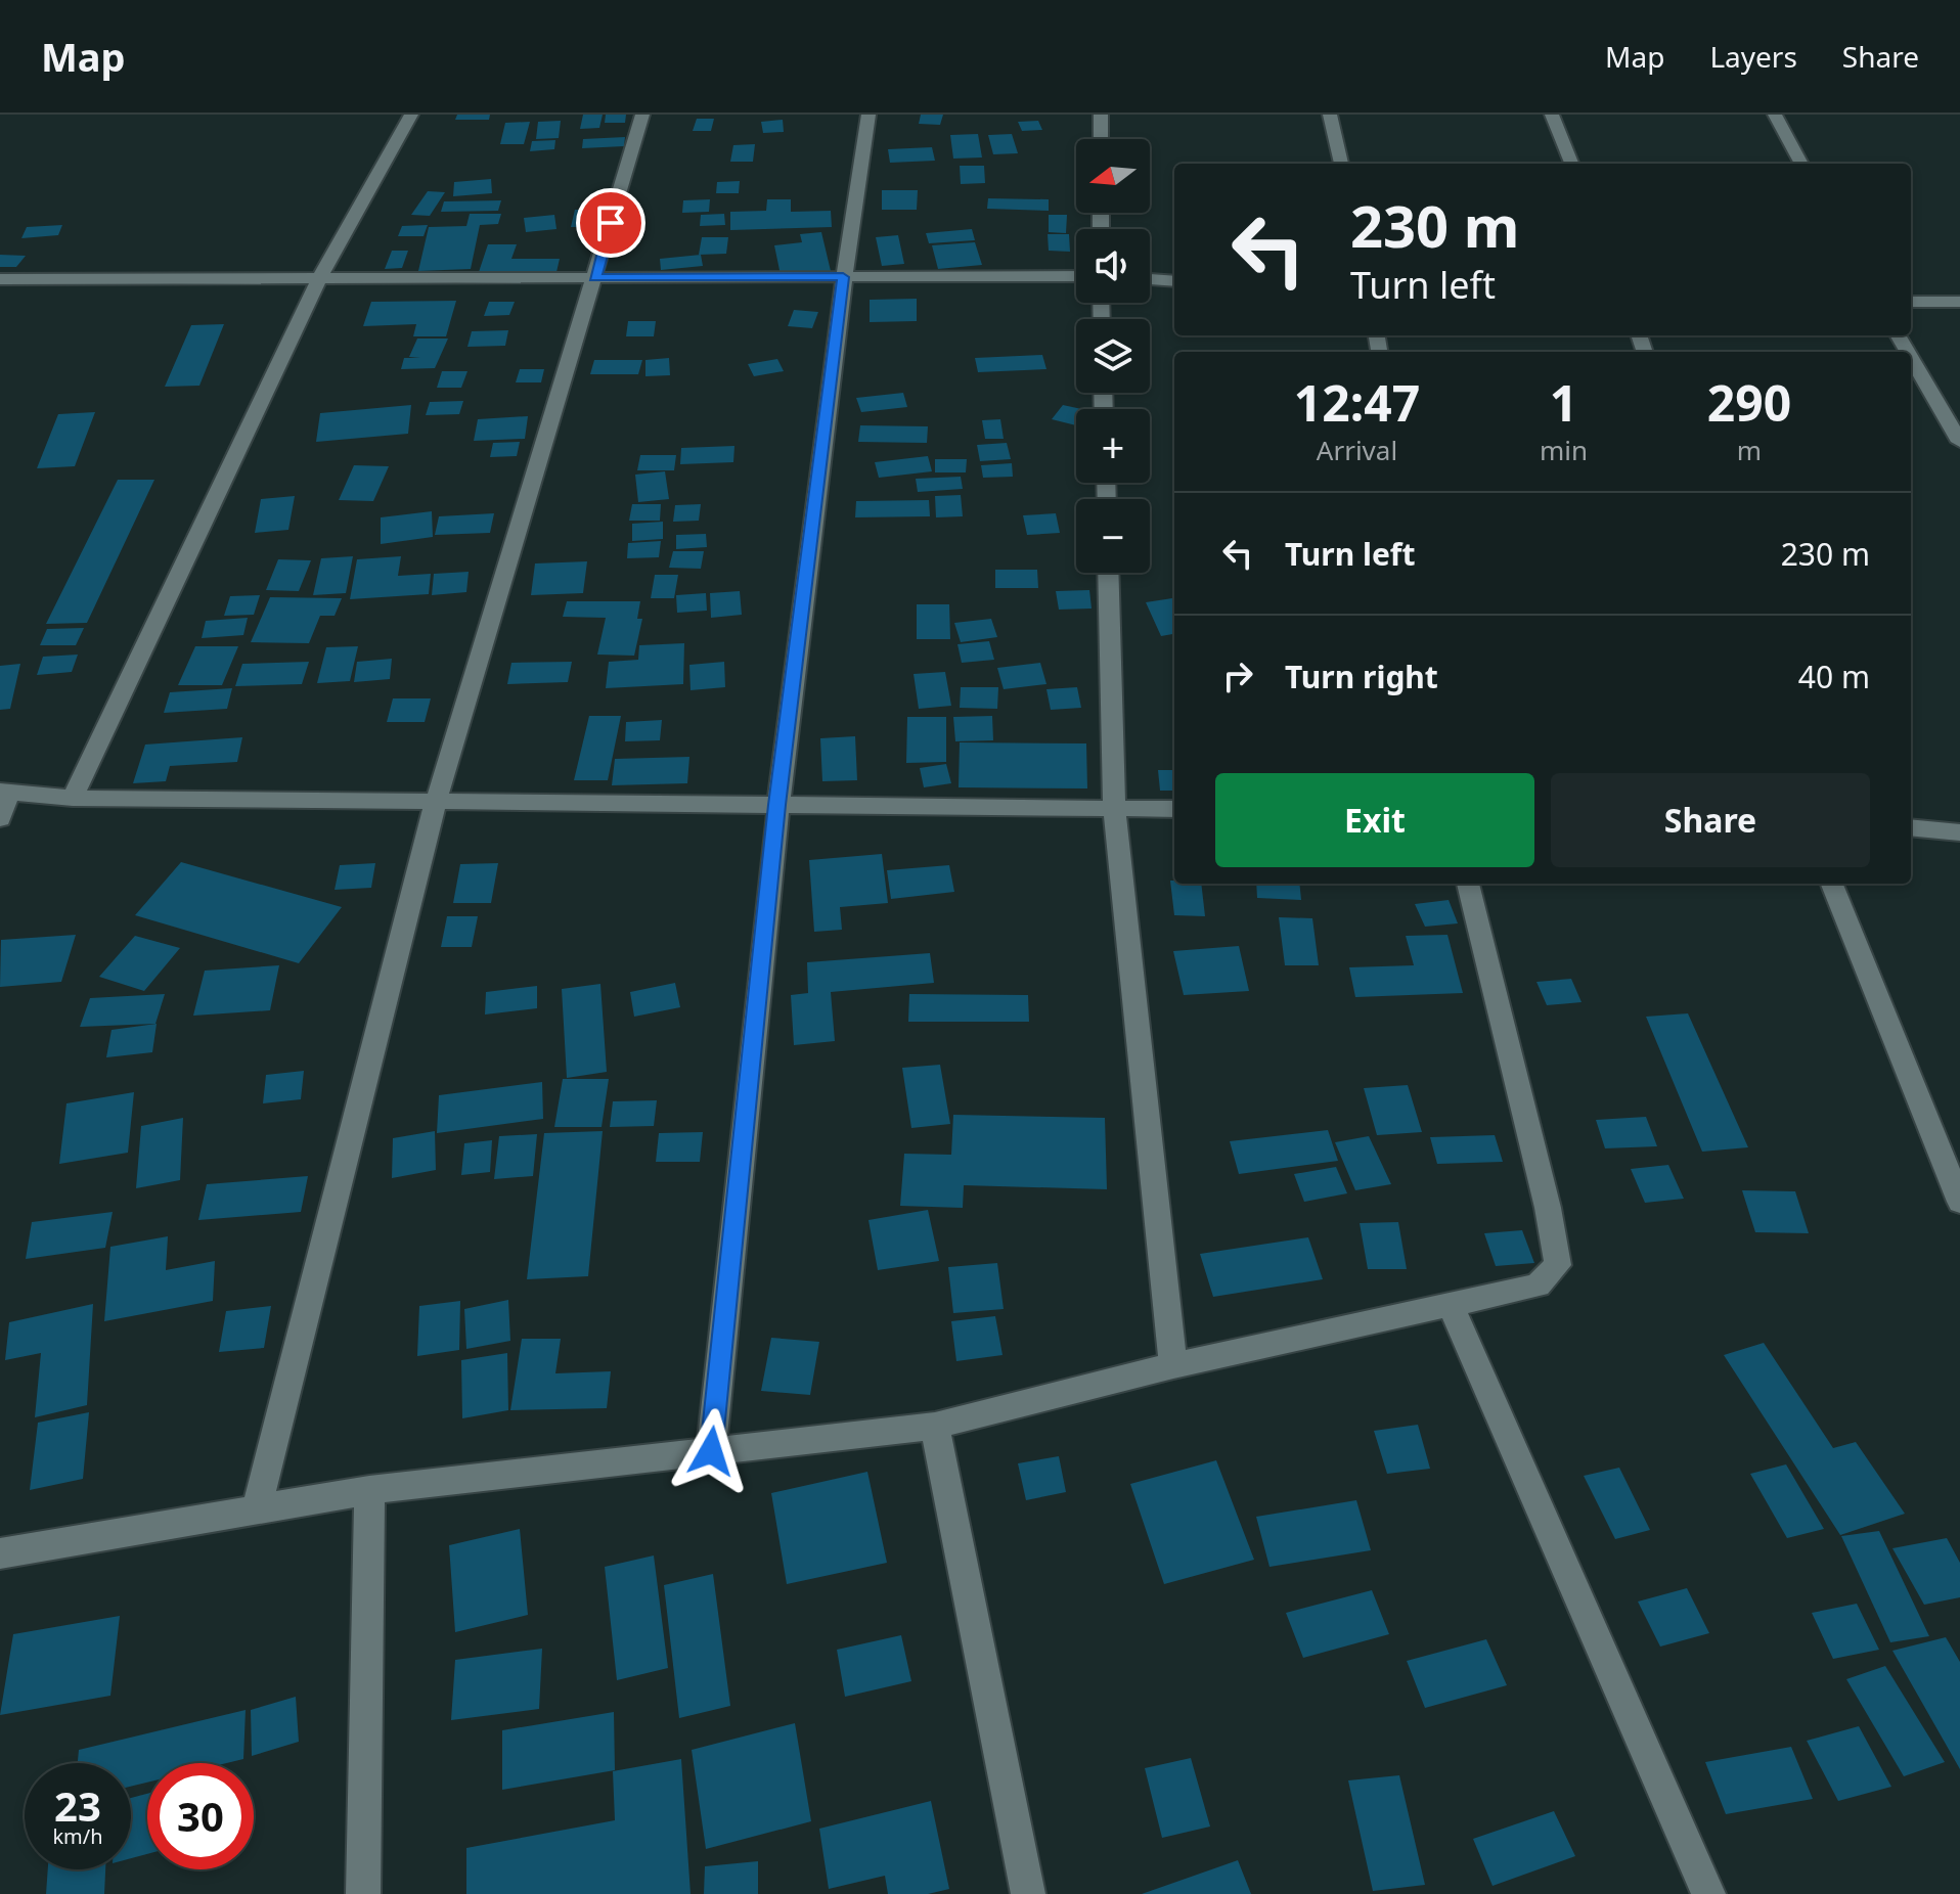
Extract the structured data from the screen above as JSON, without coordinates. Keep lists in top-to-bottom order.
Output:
{
  "north": "left",
  "page": {
    "header": "Map",
    "nav": ["Map", "Layers", "Share"],
    "map_buttons": ["+", "−"],
    "turn": ["230 m", "Turn left"],
    "eta": [
      "12:47",
      "Arrival",
      "1",
      "min",
      "290",
      "m"
    ],
    "list": [
      {
        "name": "Turn left",
        "value": "230 m"
      },
      {
        "name": "Turn right",
        "value": "40 m"
      }
    ],
    "buttons": ["Exit", "Share"],
    "speed": "23 km/h",
    "limit": "30"
  }
}
